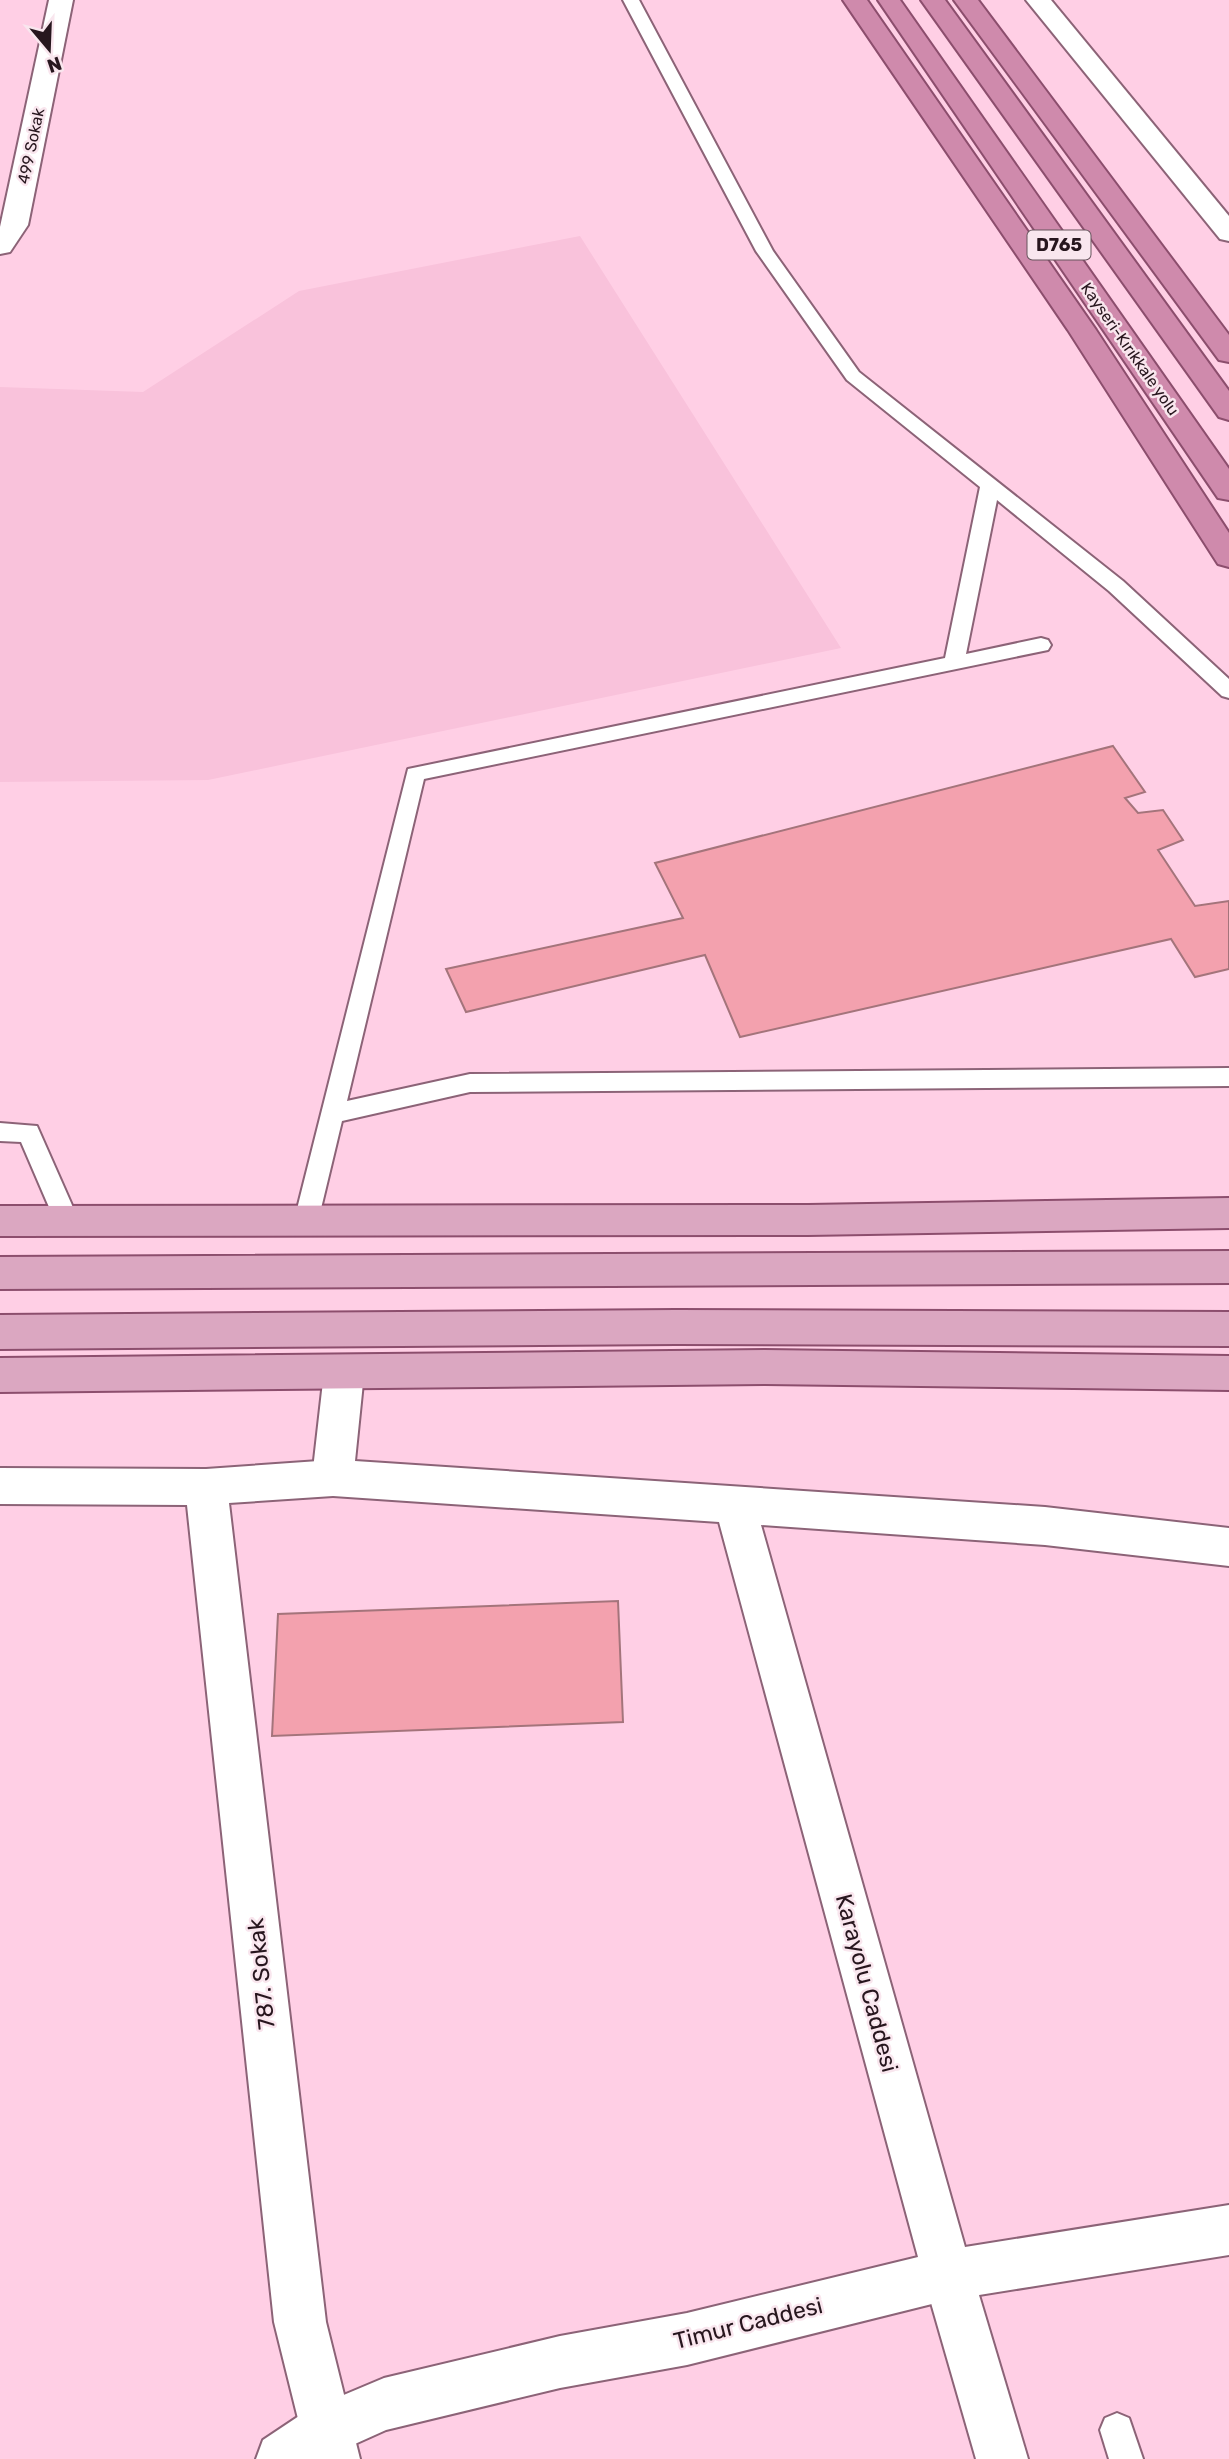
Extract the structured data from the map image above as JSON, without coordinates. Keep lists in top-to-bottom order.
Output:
{
  "streets": {
    "highway": ["D765", "Kayseri-Kırıkkale yolu"],
    "street": [
      "499 Sokak",
      "787. Sokak",
      "Karayolu Caddesi",
      "Timur Caddesi"
    ]
  },
  "crossings": [
    ["787. Sokak", "Timur Caddesi"],
    ["Karayolu Caddesi", "Timur Caddesi"]
  ],
  "north": "bottom"
}
